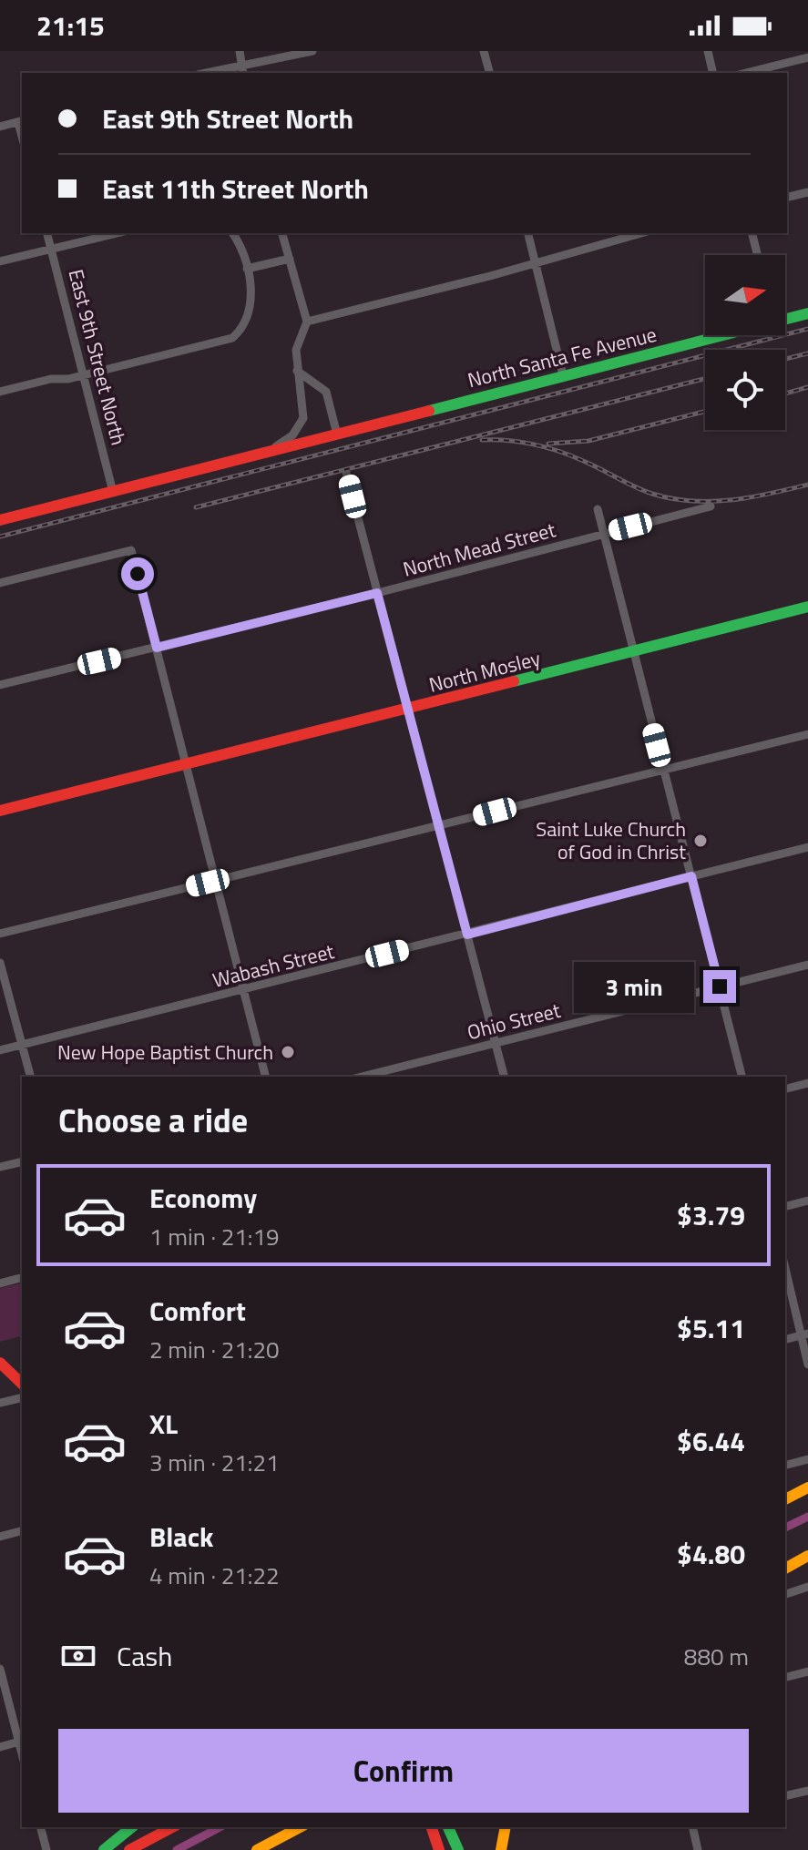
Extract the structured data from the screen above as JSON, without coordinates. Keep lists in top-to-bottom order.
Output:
{
  "streets": {
    "main road": ["North Santa Fe Avenue", "North Mosley"],
    "street": [
      "East 9th Street North",
      "North Mead Street",
      "Wabash Street",
      "Ohio Street"
    ]
  },
  "crossings": [
    ["East 9th Street North", "North Santa Fe Avenue"]
  ],
  "places": ["Saint Luke Church of God in Christ", "New Hope Baptist Church"],
  "north": "right",
  "page": {
    "status": "21:15",
    "banner": ["East 9th Street North", "East 11th Street North"],
    "bubble": "3 min",
    "heading": "Choose a ride",
    "list": [
      {
        "name": "Economy",
        "note": "1 min · 21:19",
        "value": "$3.79"
      },
      {
        "name": "Comfort",
        "note": "2 min · 21:20",
        "value": "$5.11"
      },
      {
        "name": "XL",
        "note": "3 min · 21:21",
        "value": "$6.44"
      },
      {
        "name": "Black",
        "note": "4 min · 21:22",
        "value": "$4.80"
      }
    ],
    "pay": ["Cash", "880 m"],
    "buttons": "Confirm"
  }
}
